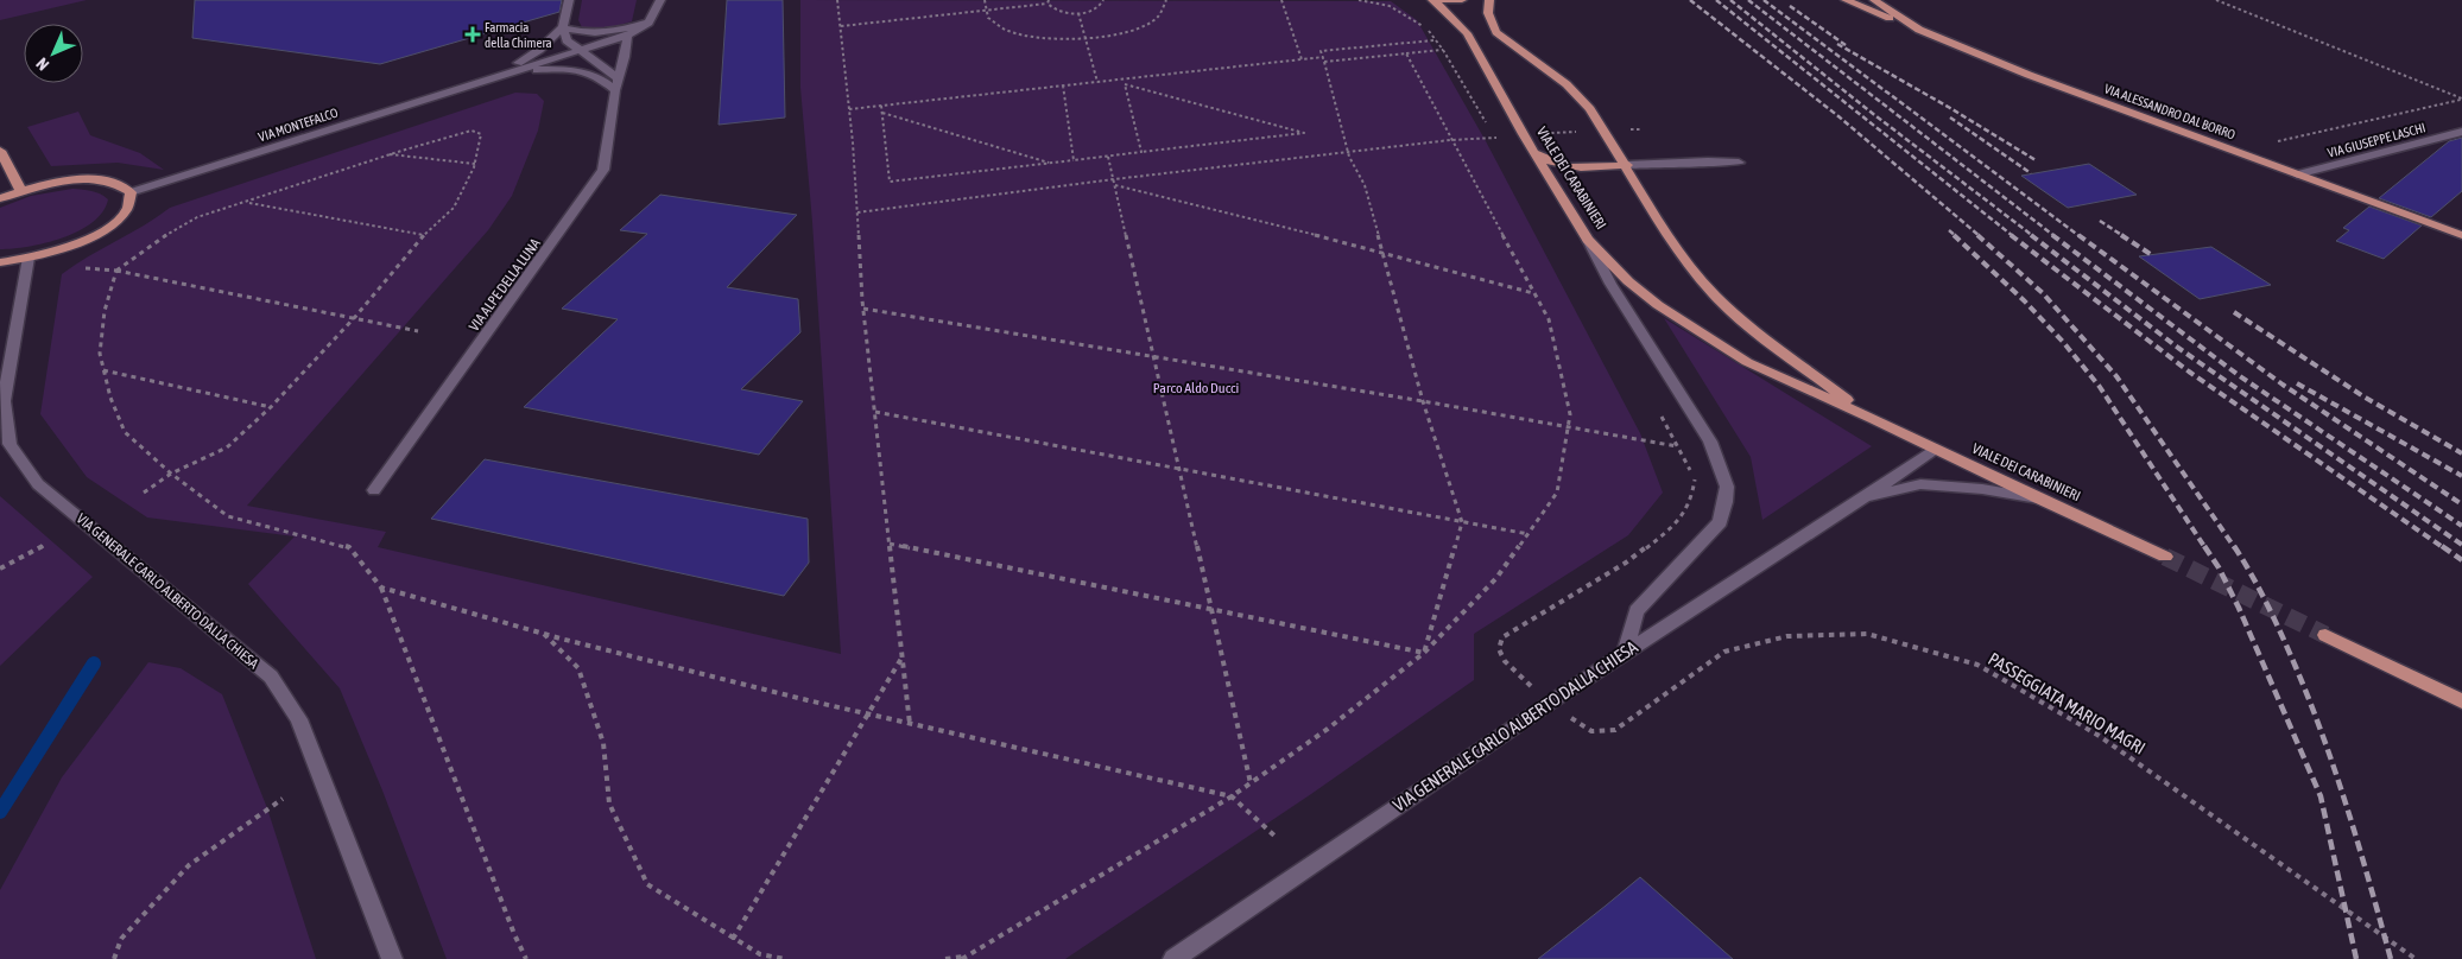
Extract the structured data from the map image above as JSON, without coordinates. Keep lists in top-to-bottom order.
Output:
{
  "streets": {
    "main road": ["VIA ALESSANDRO DAL BORRO", "VIALE DEI CARABINIERI"],
    "street": [
      "VIA MONTEFALCO",
      "VIA GIUSEPPE LASCHI",
      "VIA ALPE DELLA LUNA",
      "VIA GENERALE CARLO ALBERTO DALLA CHIESA"
    ],
    "path": ["PASSEGGIATA MARIO MAGRI"]
  },
  "crossings": [
    ["VIA ALESSANDRO DAL BORRO", "VIA GIUSEPPE LASCHI"],
    ["VIA MONTEFALCO", "VIA ALPE DELLA LUNA"],
    ["VIALE DEI CARABINIERI", "VIA GENERALE CARLO ALBERTO DALLA CHIESA"]
  ],
  "parks": ["Parco Aldo Ducci"],
  "places": {
    "health": ["Farmacia della Chimera"]
  },
  "north": "bottom left"
}
